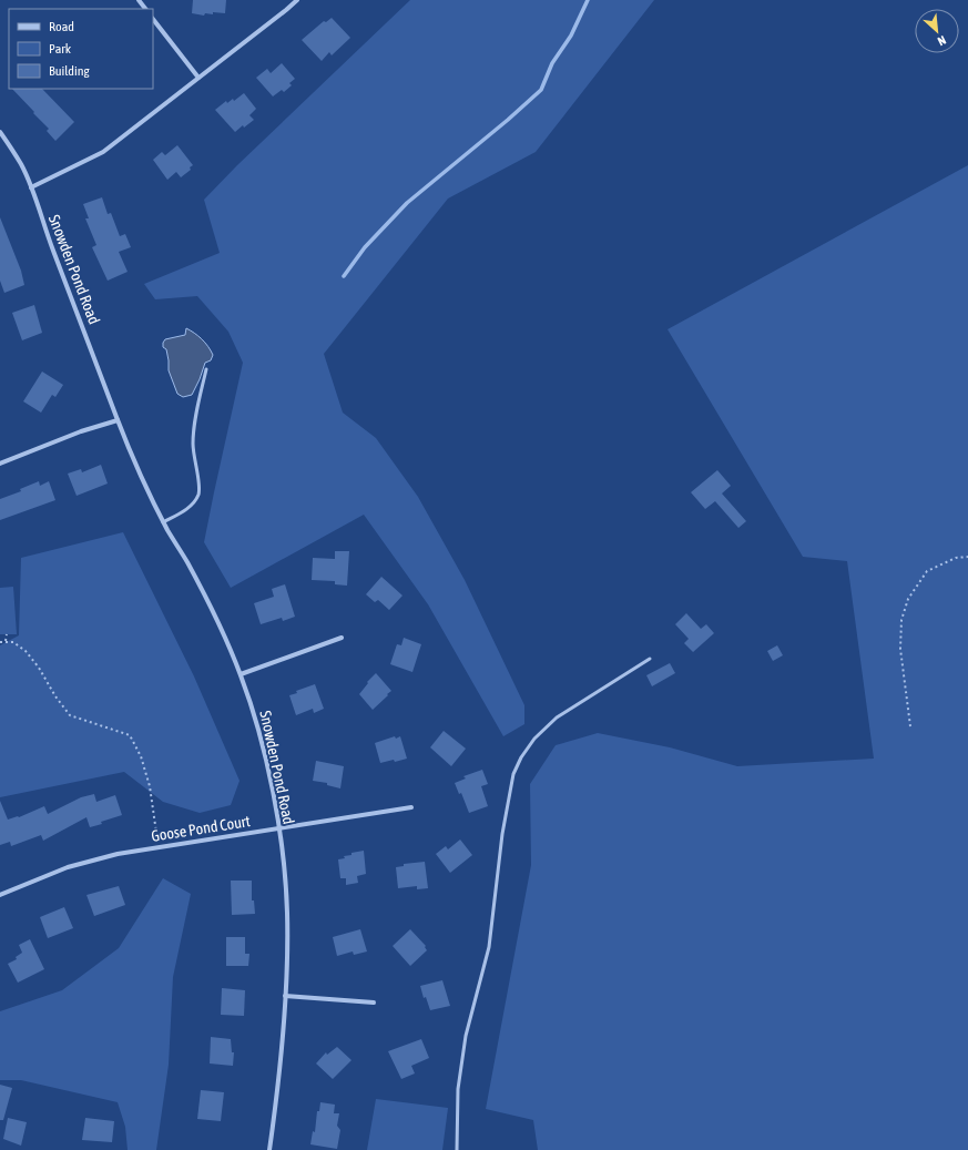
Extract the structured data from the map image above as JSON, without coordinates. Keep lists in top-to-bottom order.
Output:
{
  "streets": {
    "street": ["Snowden Pond Road", "Goose Pond Court"]
  },
  "crossings": [
    ["Snowden Pond Road", "Goose Pond Court"]
  ],
  "legend": ["Road", "Park", "Building"],
  "north": "bottom right"
}
